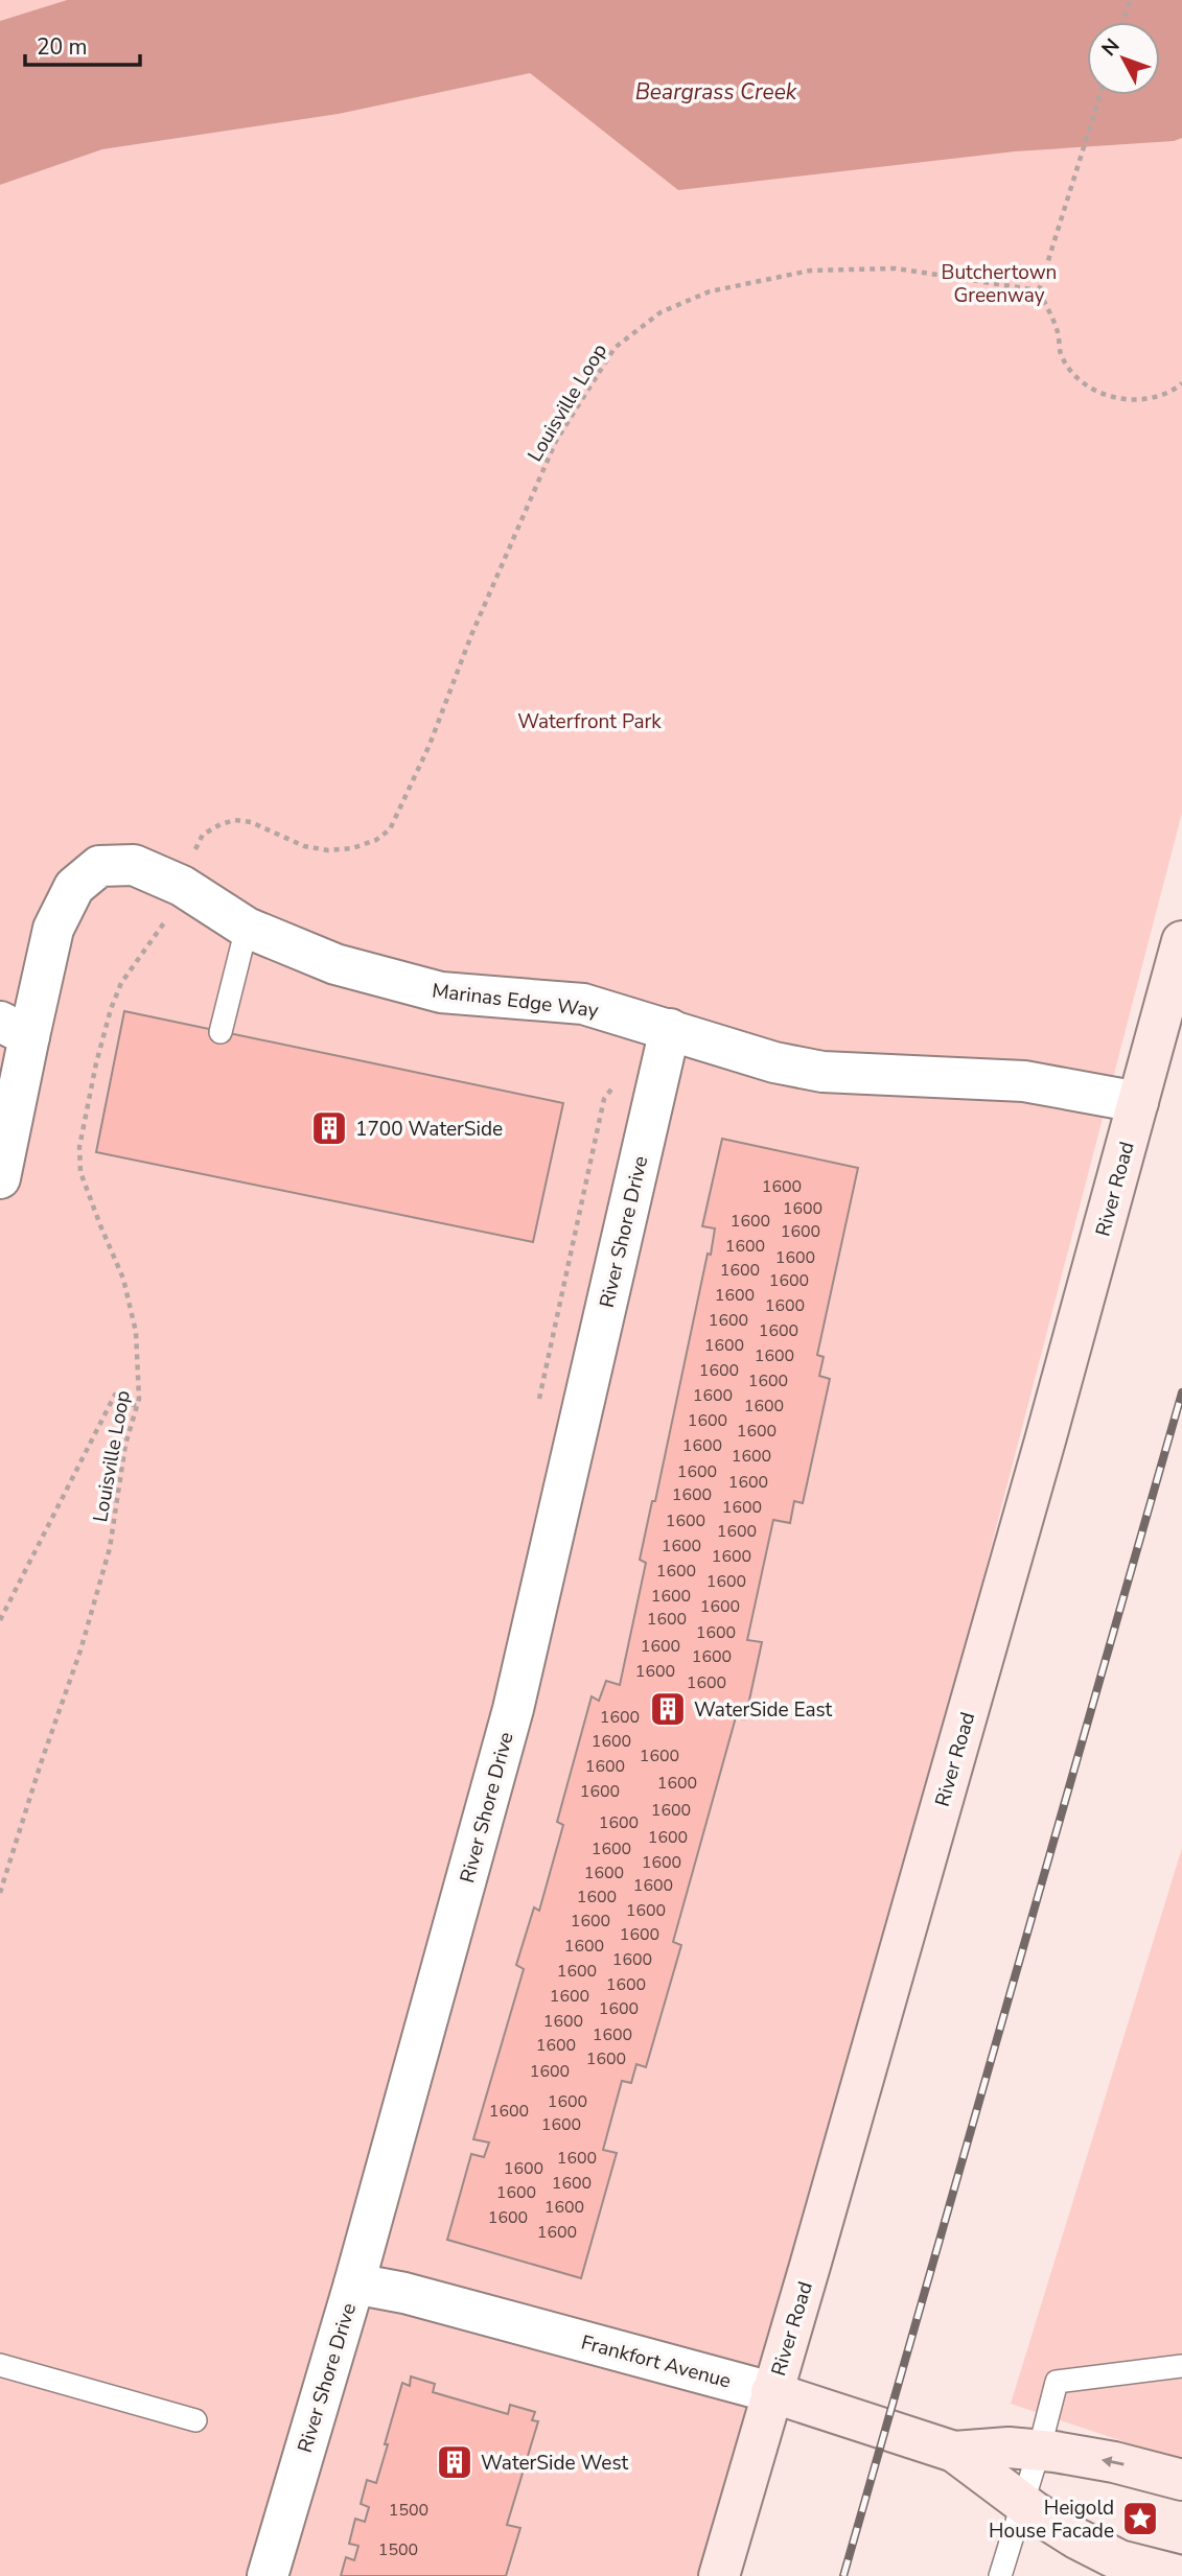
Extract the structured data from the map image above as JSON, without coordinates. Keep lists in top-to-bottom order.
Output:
{
  "streets": {
    "street": [
      "Marinas Edge Way",
      "River Road",
      "River Shore Drive",
      "Frankfort Avenue"
    ],
    "path": ["Louisville Loop"]
  },
  "crossings": [
    ["Marinas Edge Way", "River Road"],
    ["Marinas Edge Way", "River Shore Drive"],
    ["River Road", "Frankfort Avenue"],
    ["River Shore Drive", "Frankfort Avenue"]
  ],
  "water": ["Beargrass Creek"],
  "parks": ["Butchertown Greenway", "Waterfront Park"],
  "places": {
    "building": ["1700 WaterSide", "WaterSide East", "WaterSide West"],
    "place": ["Heigold House Facade"]
  },
  "house_numbers": [
    "1600",
    "1600",
    "1600",
    "1600",
    "1600",
    "1600",
    "1600",
    "1600",
    "1600",
    "1600",
    "1600",
    "1600",
    "1600",
    "1600",
    "1600",
    "1600",
    "1600",
    "1600",
    "1600",
    "1600",
    "1600",
    "1600",
    "1600",
    "1600",
    "1600",
    "1600",
    "1600",
    "1600",
    "1600",
    "1600",
    "1600",
    "1600",
    "1600",
    "1600",
    "1600",
    "1600",
    "1600",
    "1600",
    "1600",
    "1600",
    "1600",
    "1600",
    "1600",
    "1600",
    "1600",
    "1600",
    "1600",
    "1600",
    "1600",
    "1600",
    "1600",
    "1600",
    "1600",
    "1600",
    "1600",
    "1600",
    "1600",
    "1600",
    "1600",
    "1600",
    "1600",
    "1600",
    "1600",
    "1600",
    "1600",
    "1600",
    "1600",
    "1600",
    "1600",
    "1600",
    "1600",
    "1600",
    "1600",
    "1600",
    "1600",
    "1600",
    "1600",
    "1600",
    "1500",
    "1500"
  ],
  "scale_bar": "20 m",
  "north": "top left"
}
